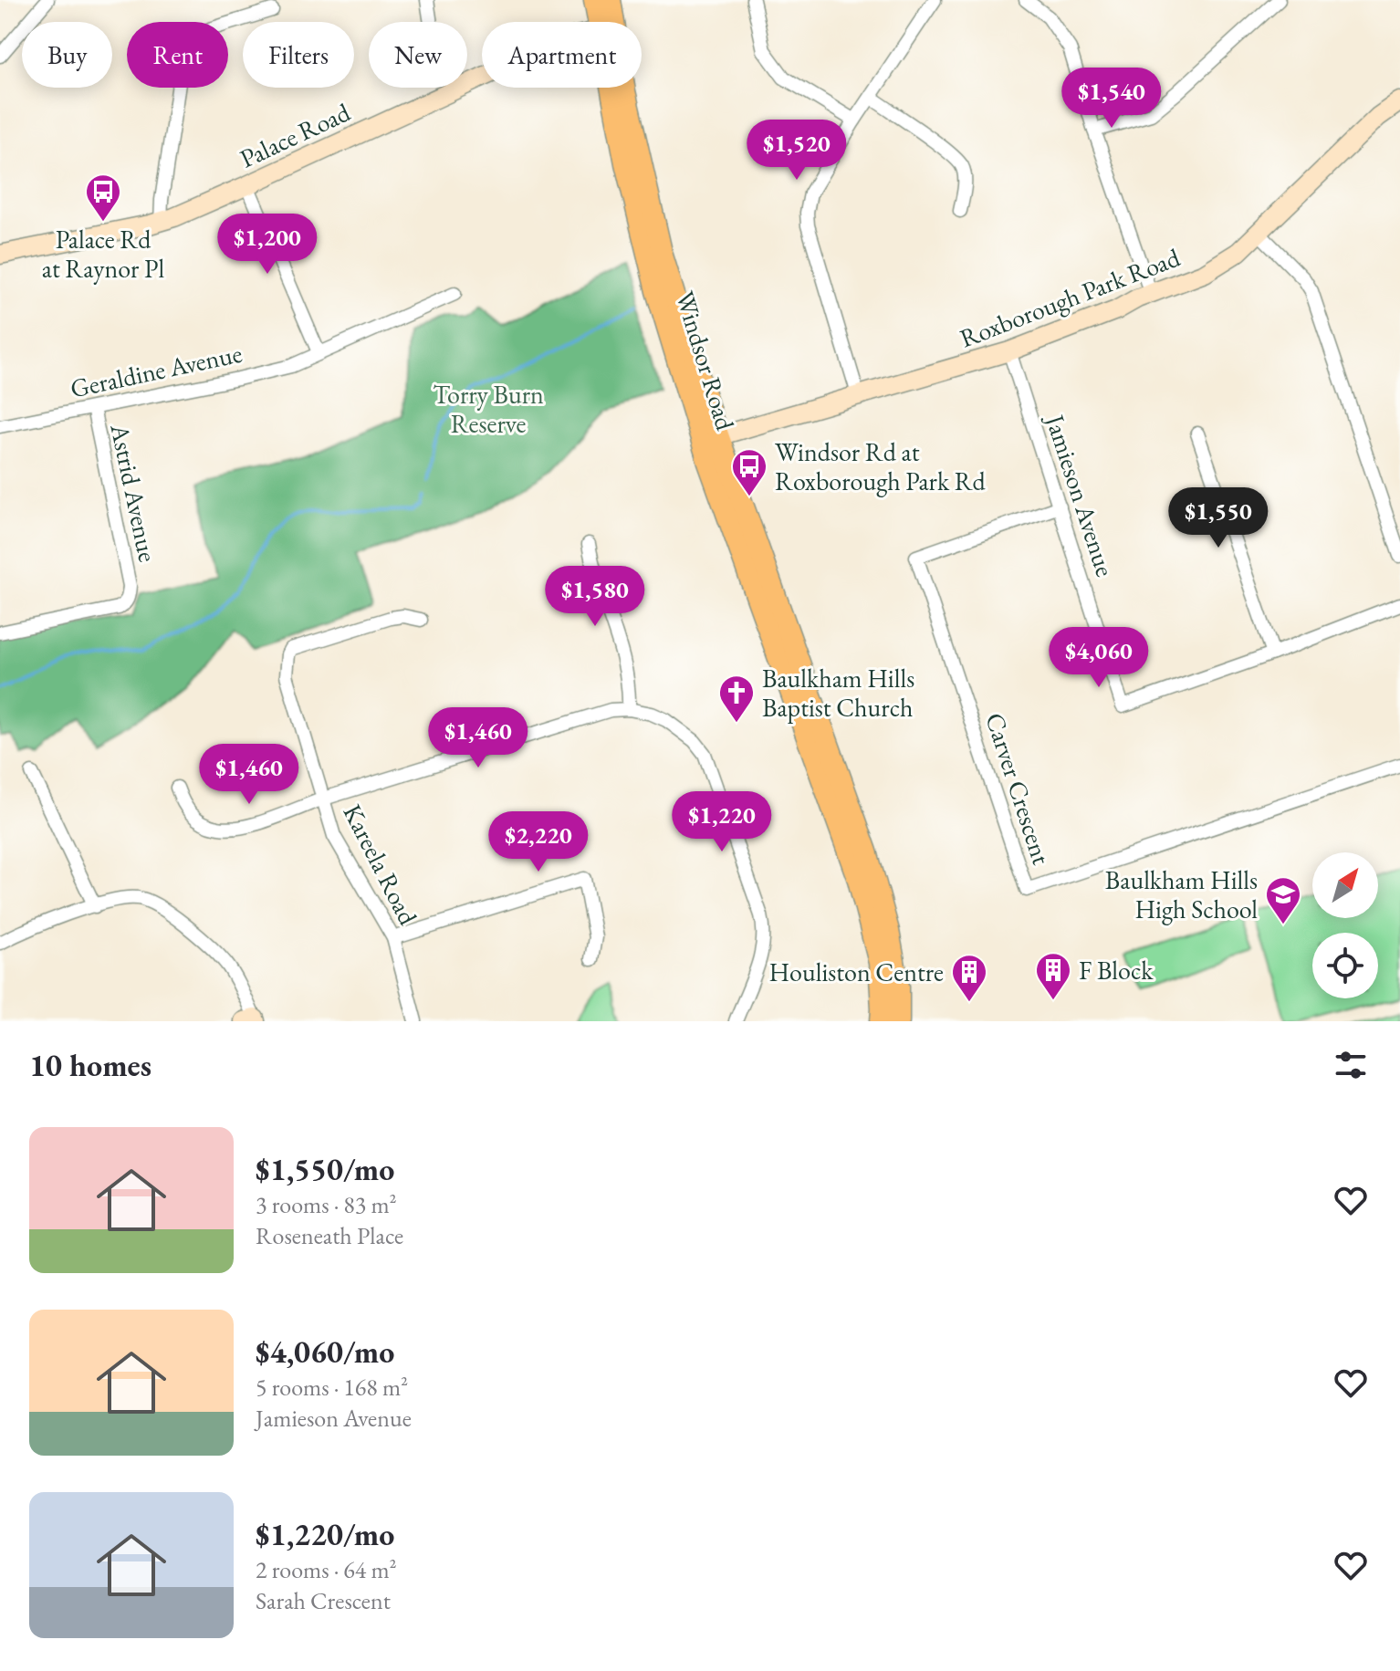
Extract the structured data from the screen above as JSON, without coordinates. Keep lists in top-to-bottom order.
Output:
{
  "streets": {
    "main road": ["Windsor Road"],
    "street": [
      "Palace Road",
      "Roxborough Park Road",
      "Geraldine Avenue",
      "Astrid Avenue",
      "Jamieson Avenue",
      "Carver Crescent",
      "Kareela Road"
    ]
  },
  "crossings": [
    ["Roxborough Park Road", "Windsor Road"],
    ["Roxborough Park Road", "Jamieson Avenue"],
    ["Geraldine Avenue", "Astrid Avenue"],
    ["Jamieson Avenue", "Carver Crescent"]
  ],
  "parks": ["Torry Burn Reserve"],
  "places": {
    "bus stop": ["Palace Rd at Raynor Pl", "Windsor Rd at Roxborough Park Rd"],
    "church": ["Baulkham Hills Baptist Church"],
    "school or university": ["Baulkham Hills High School"],
    "building": ["F Block", "Houliston Centre"]
  },
  "north": "top right",
  "page": {
    "chip": [
      "Buy",
      "Rent",
      "Filters",
      "New",
      "Apartment"
    ],
    "price": [
      "$1,540",
      "$1,520",
      "$1,200",
      "$1,550",
      "$1,580",
      "$4,060",
      "$1,460",
      "$1,460",
      "$1,220",
      "$2,220"
    ],
    "heading": "10 homes",
    "list": [
      {
        "name": "$1,550/mo",
        "note": "3 rooms · 83 m² · Roseneath Place"
      },
      {
        "name": "$4,060/mo",
        "note": "5 rooms · 168 m² · Jamieson Avenue"
      },
      {
        "name": "$1,220/mo",
        "note": "2 rooms · 64 m² · Sarah Crescent"
      }
    ]
  }
}
